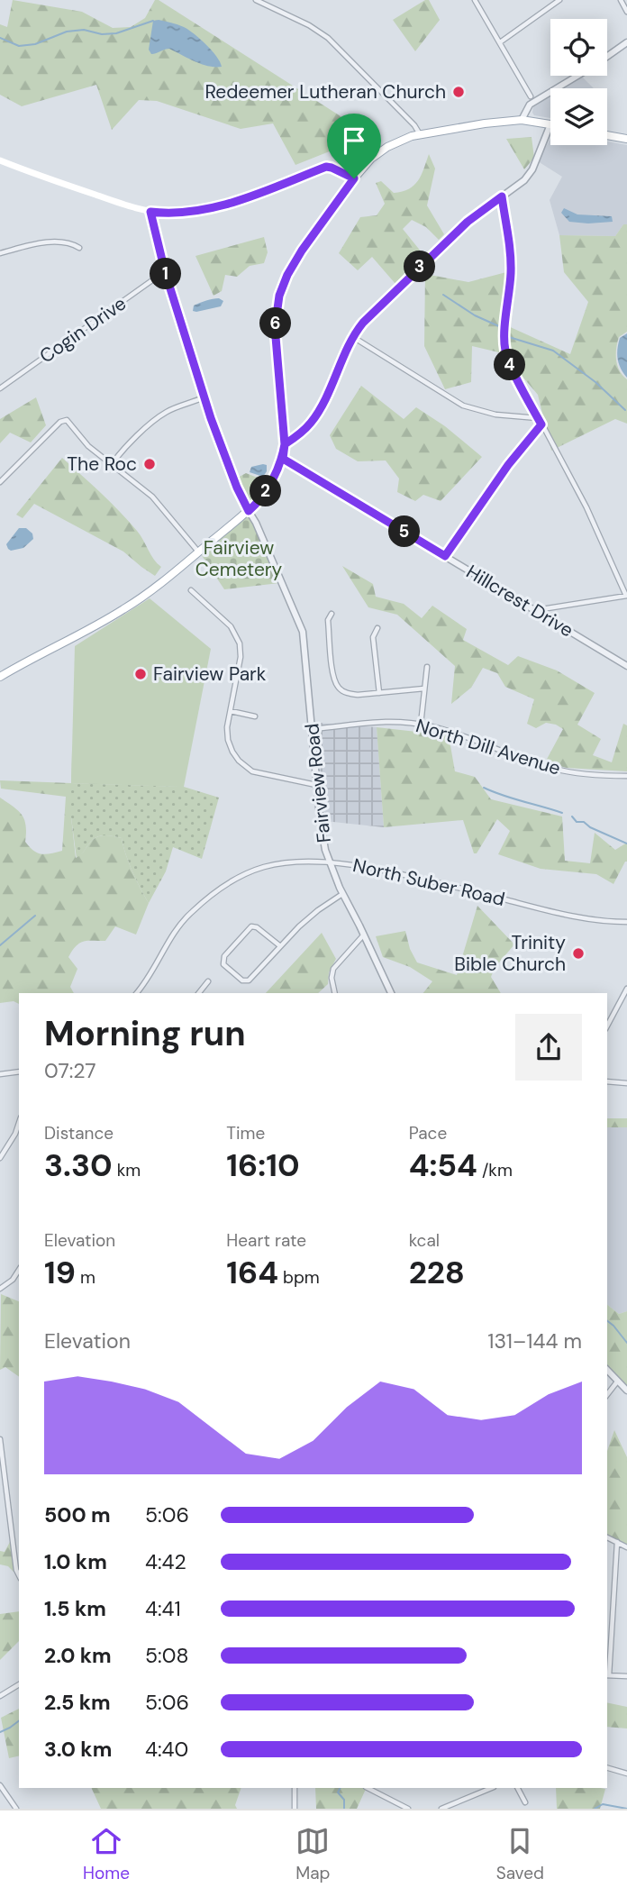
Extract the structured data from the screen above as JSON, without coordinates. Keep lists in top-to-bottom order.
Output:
{
  "streets": {
    "street": [
      "Cogin Drive",
      "Hillcrest Drive",
      "North Dill Avenue",
      "Fairview Road",
      "North Suber Road"
    ]
  },
  "crossings": [
    ["North Dill Avenue", "Fairview Road"],
    ["Fairview Road", "North Suber Road"]
  ],
  "parks": ["Fairview Cemetery"],
  "places": [
    "Redeemer Lutheran Church",
    "The Roc",
    "Fairview Park",
    "Trinity Bible Church"
  ],
  "page": {
    "pins": [
      "3",
      "1",
      "6",
      "4",
      "2",
      "5"
    ],
    "heading": ["Morning run", "07:27"],
    "stats": [
      ["Distance", "3.30 km"],
      ["Time", "16:10"],
      ["Pace", "4:54 /km"],
      ["Elevation", "19 m"],
      ["Heart rate", "164 bpm"],
      ["kcal", "228"]
    ],
    "chart": ["Elevation", "131–144 m"],
    "list": [
      {
        "name": "500 m",
        "note": "5:06"
      },
      {
        "name": "1.0 km",
        "note": "4:42"
      },
      {
        "name": "1.5 km",
        "note": "4:41"
      },
      {
        "name": "2.0 km",
        "note": "5:08"
      },
      {
        "name": "2.5 km",
        "note": "5:06"
      },
      {
        "name": "3.0 km",
        "note": "4:40"
      }
    ],
    "tabs": ["Home", "Map", "Saved"]
  }
}
